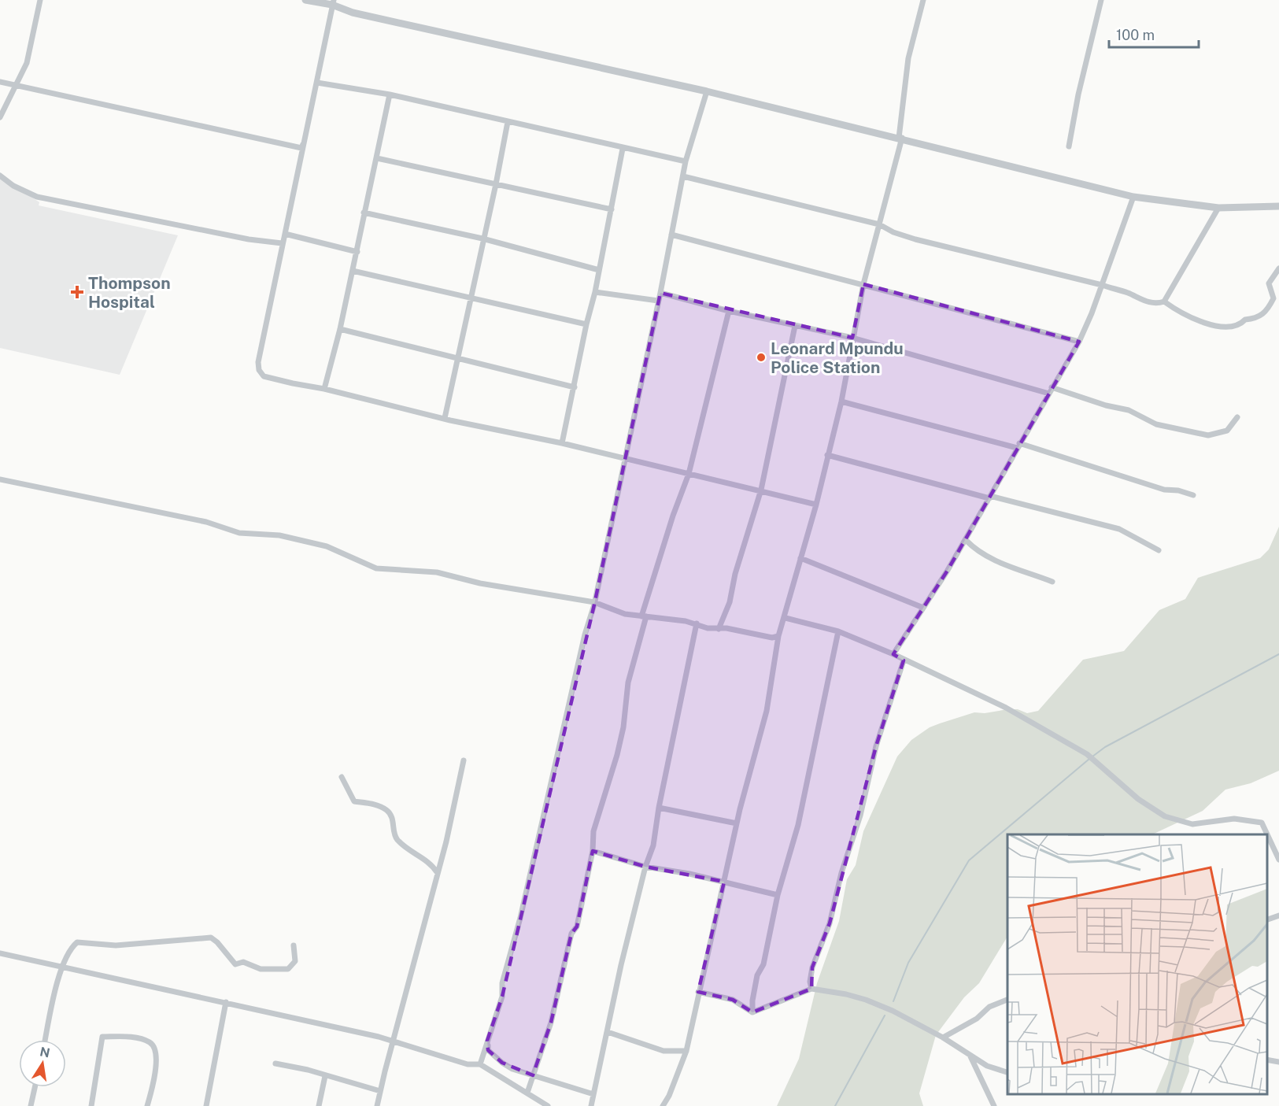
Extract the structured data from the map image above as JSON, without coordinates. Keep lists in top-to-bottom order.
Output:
{
  "places": {
    "health": ["Thompson Hospital"],
    "other": ["Leonard Mpundu Police Station"]
  },
  "scale_bar": "100 m",
  "north": "top"
}
